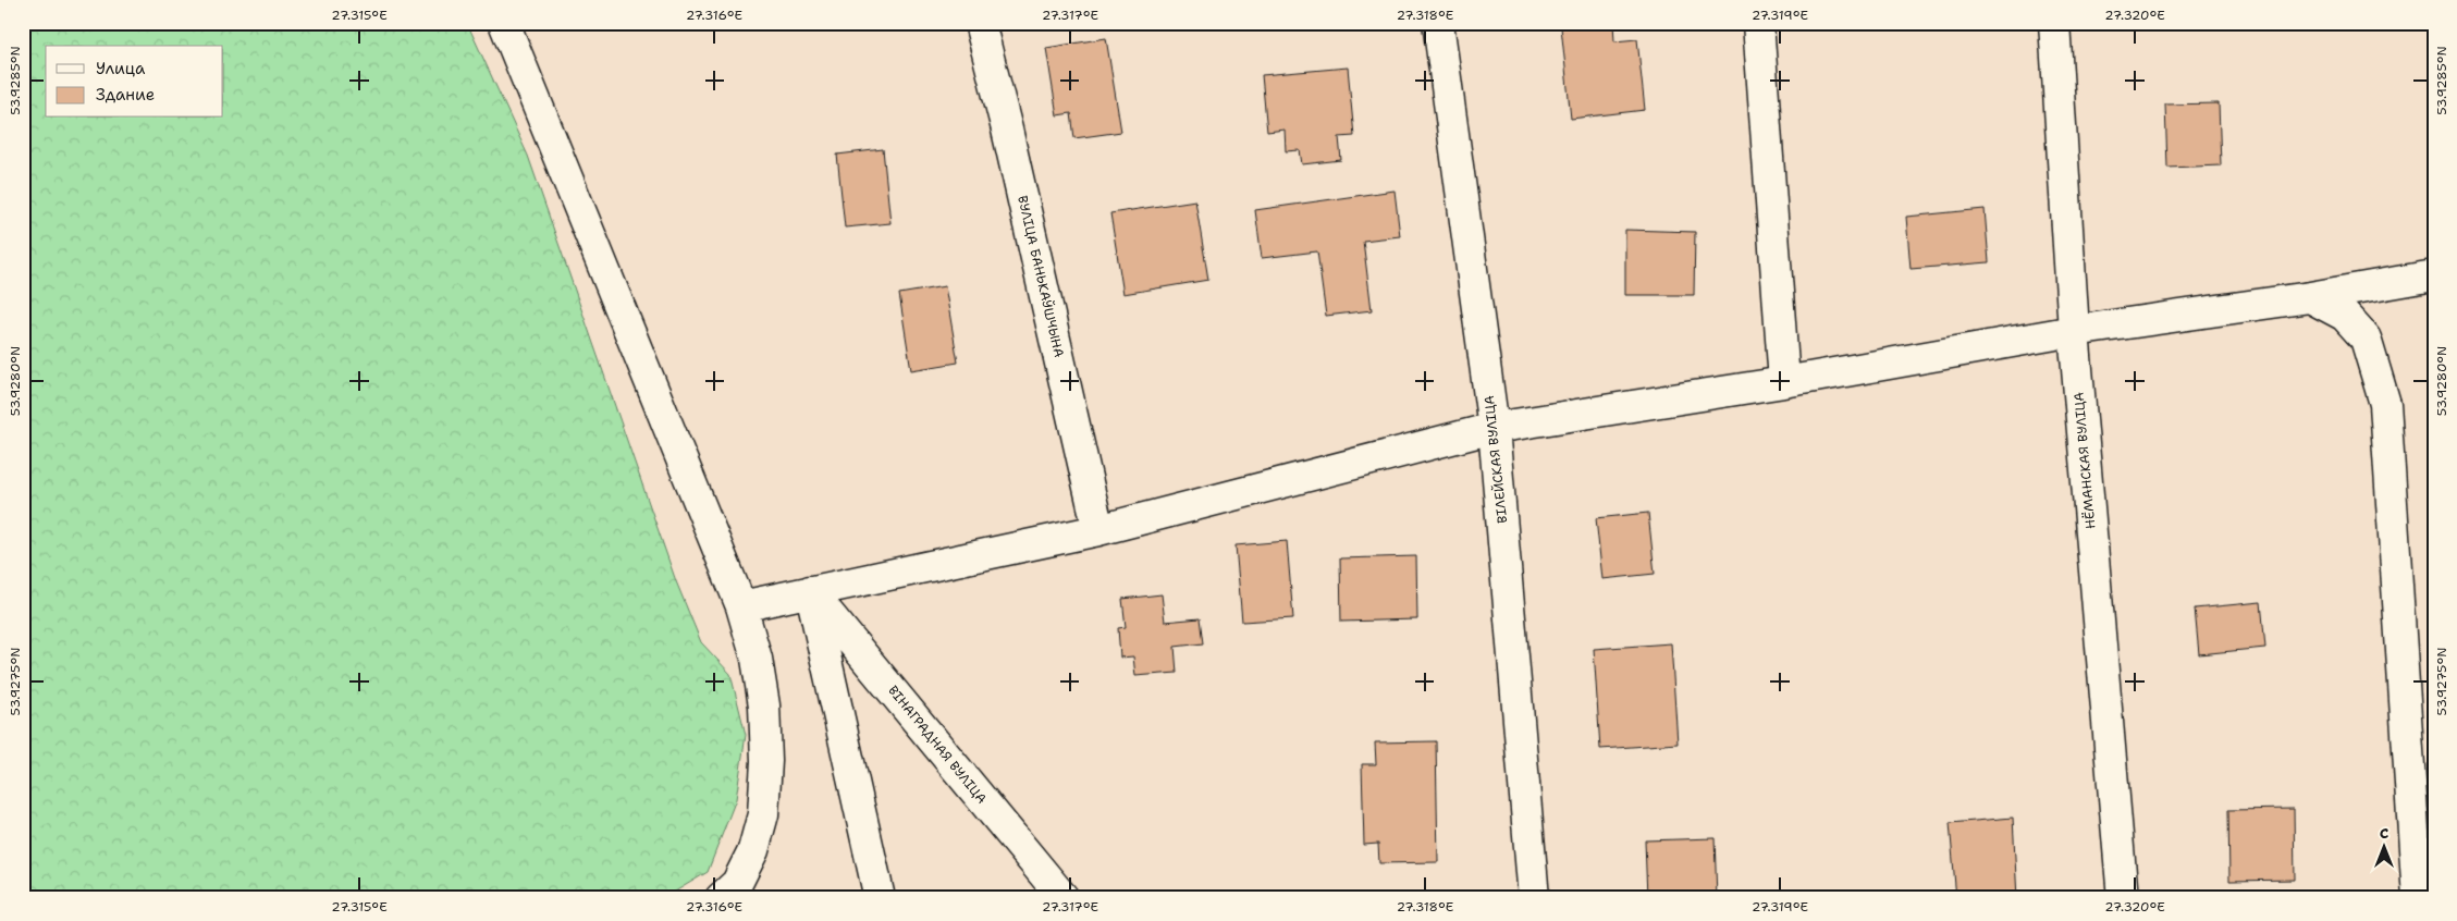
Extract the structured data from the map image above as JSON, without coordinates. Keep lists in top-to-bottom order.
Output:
{
  "streets": {
    "street": [
      "ВУЛІЦА БАНЬКАЎШЧЫНА",
      "ВІЛЕЙСКАЯ ВУЛІЦА",
      "НЁМАНСКАЯ ВУЛІЦА",
      "ВІНАГРАДНАЯ ВУЛІЦА"
    ]
  },
  "legend": ["Улица", "Здание"],
  "north": "top",
  "coordinates": [
    "27.315°E",
    "27.316°E",
    "27.317°E",
    "27.318°E",
    "27.319°E",
    "27.320°E",
    "53.9285°N",
    "53.9280°N",
    "53.9275°N"
  ]
}
